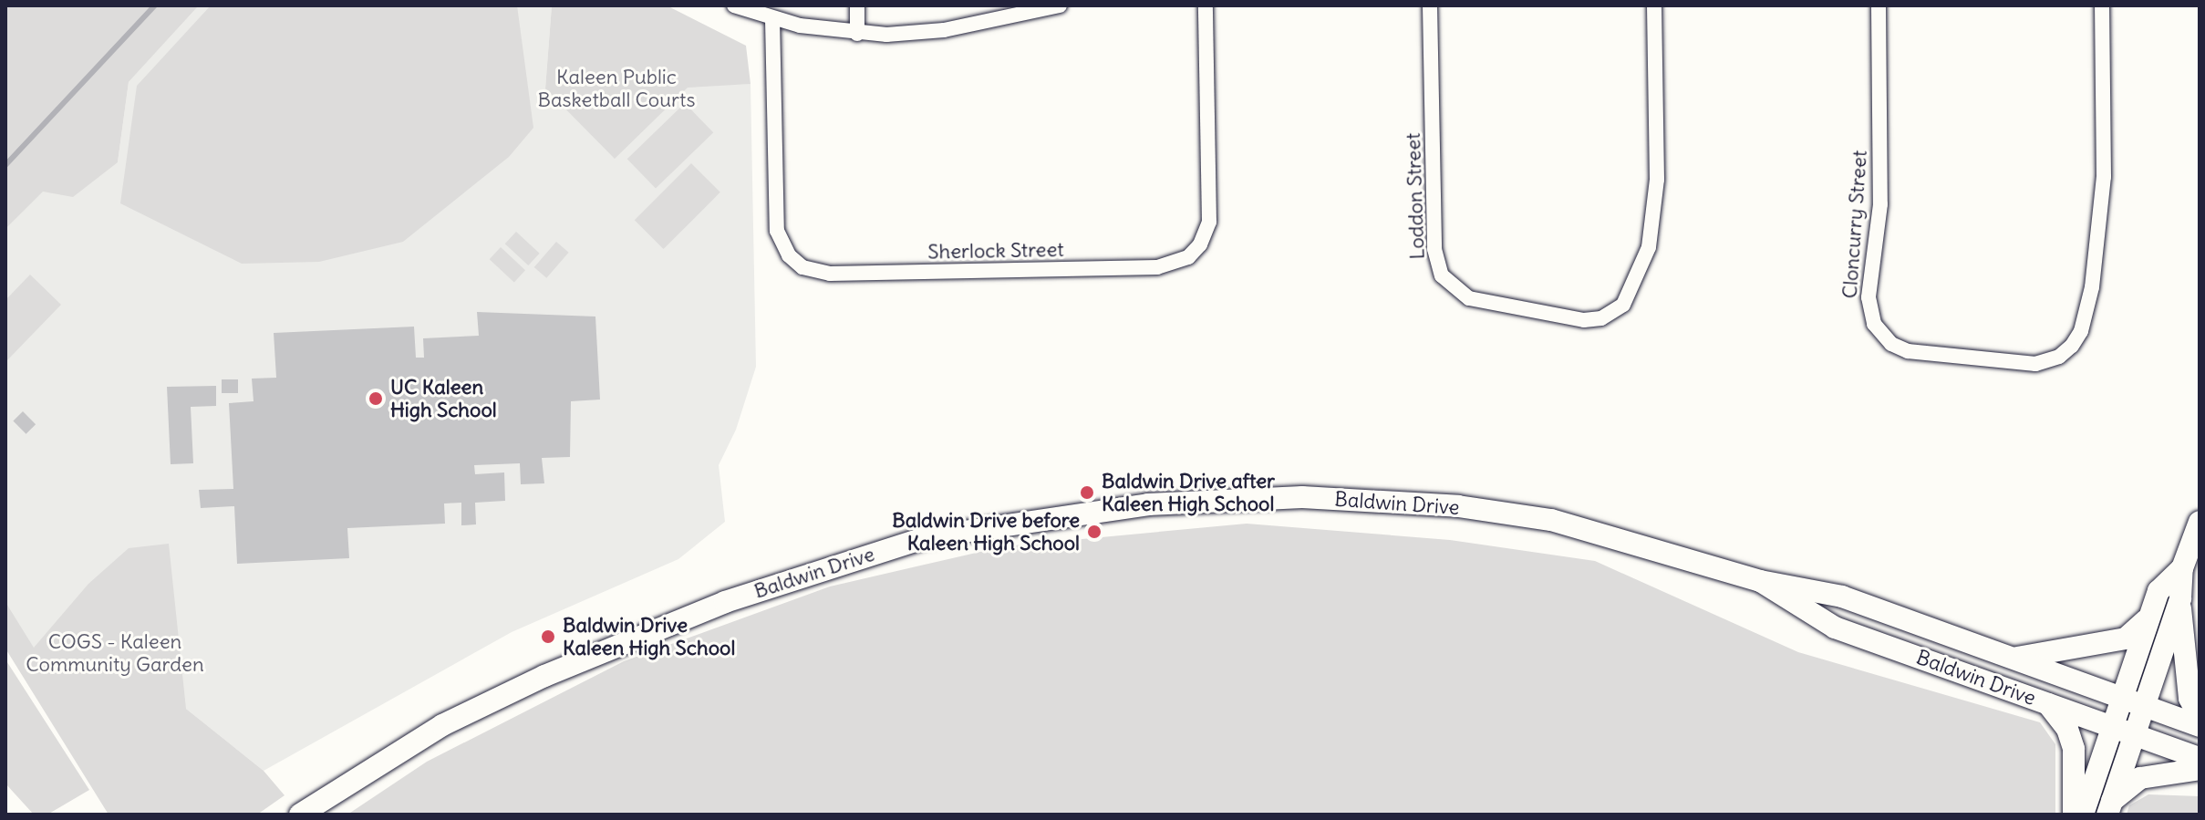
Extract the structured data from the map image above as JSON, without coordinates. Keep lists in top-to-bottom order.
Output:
{
  "streets": {
    "main road": ["Baldwin Drive"],
    "street": ["Loddon Street", "Cloncurry Street", "Sherlock Street"]
  },
  "parks": ["Kaleen Public Basketball Courts", "COGS - Kaleen Community Garden"],
  "places": [
    "UC Kaleen High School",
    "Baldwin Drive after Kaleen High School",
    "Baldwin Drive before Kaleen High School",
    "Baldwin Drive Kaleen High School"
  ]
}
